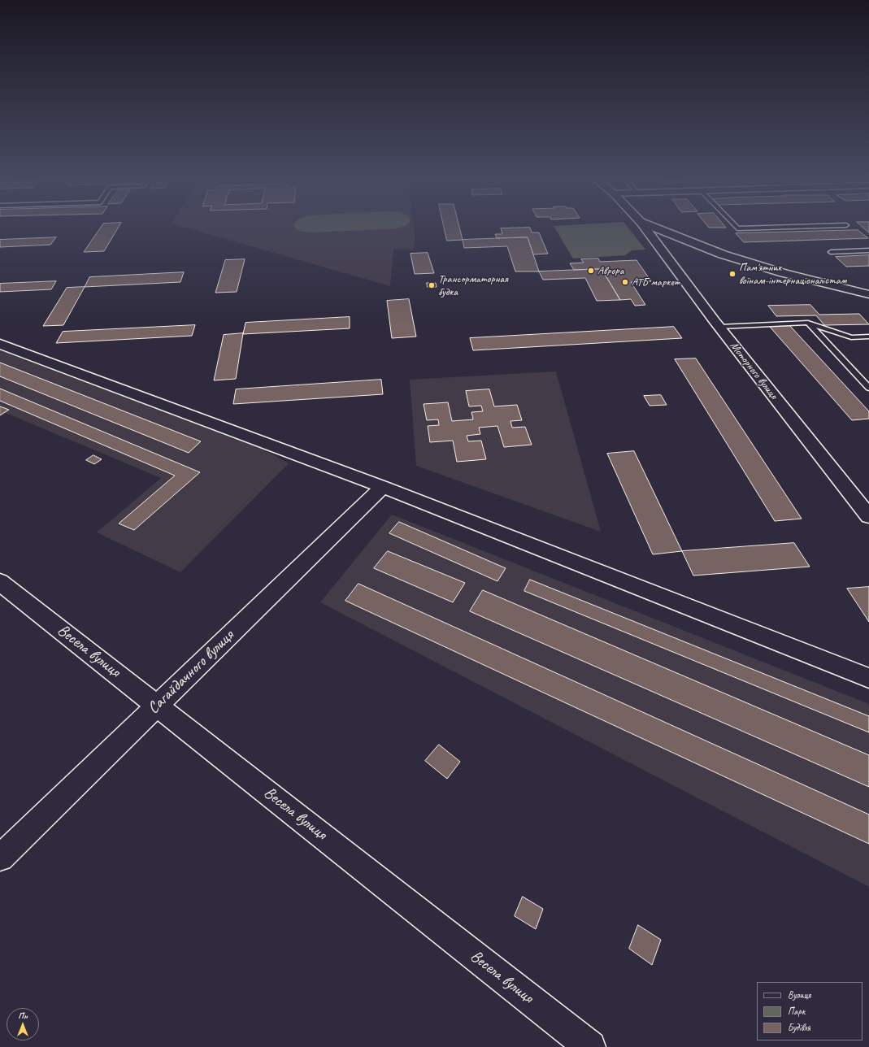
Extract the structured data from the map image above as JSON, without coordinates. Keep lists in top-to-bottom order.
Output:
{
  "streets": {
    "street": ["Моторного вулиця", "Весела вулиця", "Сагайдачного вулиця"]
  },
  "crossings": [
    ["Весела вулиця", "Сагайдачного вулиця"]
  ],
  "places": [
    "Аврора",
    "Пам'ятник воїнам-інтернаціоналістам",
    "АТБ маркет",
    "Трансорматорная будка"
  ],
  "legend": ["Вулиця", "Парк", "Будівля"],
  "north": "top"
}
